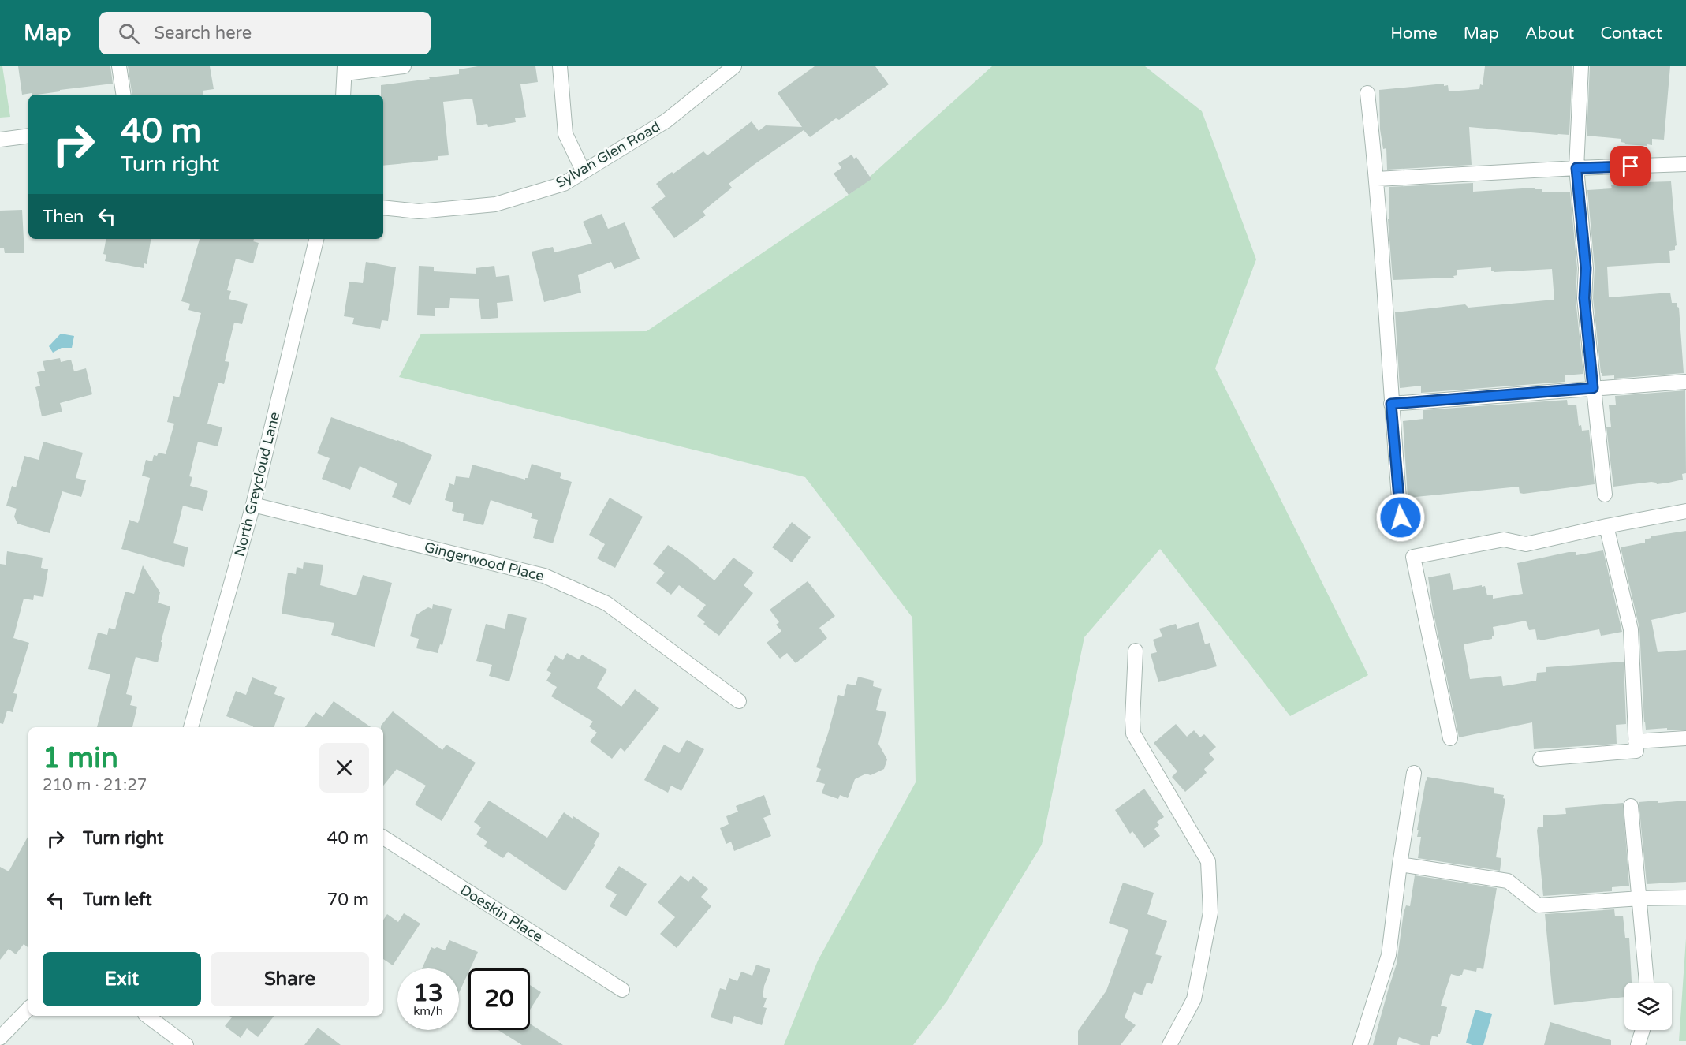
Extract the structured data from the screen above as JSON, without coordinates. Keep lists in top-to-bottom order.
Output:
{
  "streets": {
    "street": [
      "Sylvan Glen Road",
      "North Greycloud Lane",
      "Gingerwood Place",
      "Doeskin Place"
    ]
  },
  "crossings": [
    ["North Greycloud Lane", "Gingerwood Place"]
  ],
  "page": {
    "header": "Map",
    "search": "Search here",
    "nav": [
      "Home",
      "Map",
      "About",
      "Contact"
    ],
    "turn": ["40 m", "Turn right"],
    "then": "Then",
    "heading": ["1 min", "210 m · 21:27"],
    "list": [
      {
        "name": "Turn right",
        "value": "40 m"
      },
      {
        "name": "Turn left",
        "value": "70 m"
      }
    ],
    "buttons": ["Exit", "Share"],
    "speed": "13 km/h",
    "limit": "20"
  }
}
